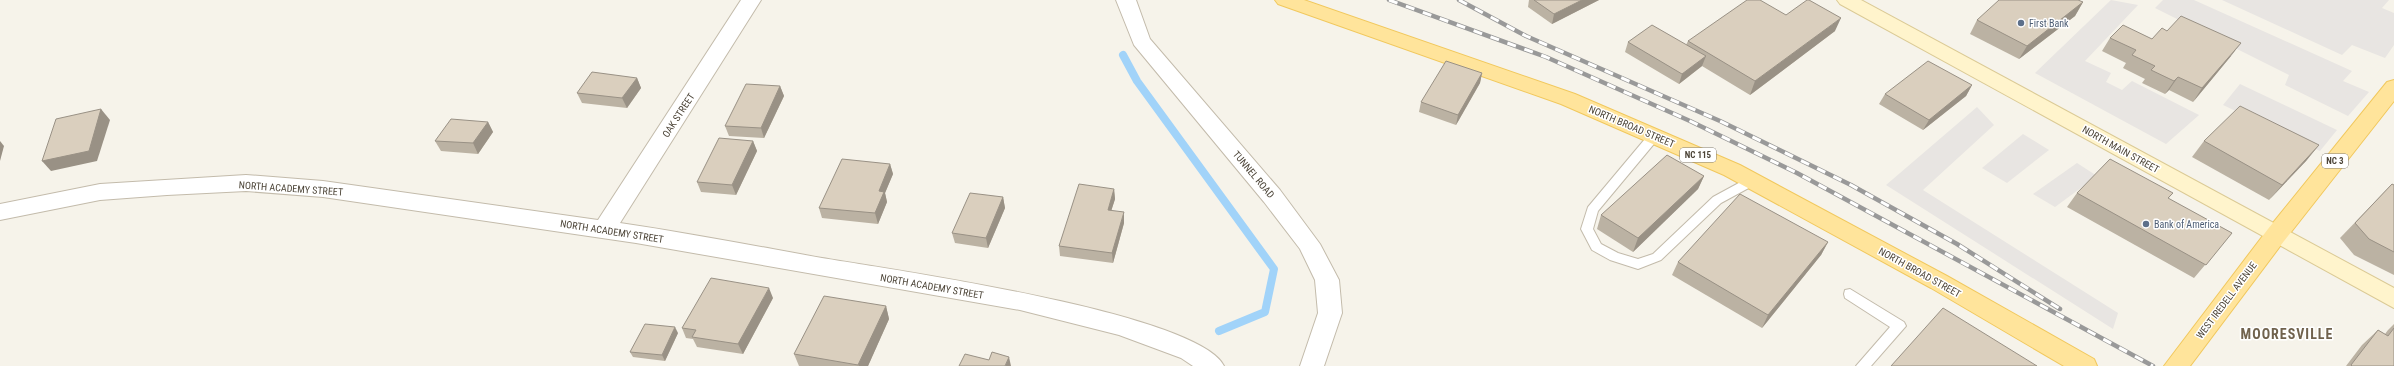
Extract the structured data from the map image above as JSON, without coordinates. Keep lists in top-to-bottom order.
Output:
{
  "streets": {
    "main road": [
      "NORTH BROAD STREET",
      "NORTH MAIN STREET",
      "NC 115",
      "NC 3",
      "WEST IREDELL AVENUE"
    ],
    "street": ["OAK STREET", "TUNNEL ROAD", "NORTH ACADEMY STREET"]
  },
  "crossings": [
    ["OAK STREET", "NORTH ACADEMY STREET"],
    ["NORTH MAIN STREET", "NC 3"],
    ["NORTH MAIN STREET", "WEST IREDELL AVENUE"],
    ["NC 3", "WEST IREDELL AVENUE"]
  ],
  "districts": ["MOORESVILLE"],
  "places": ["First Bank", "Bank of America"]
}
